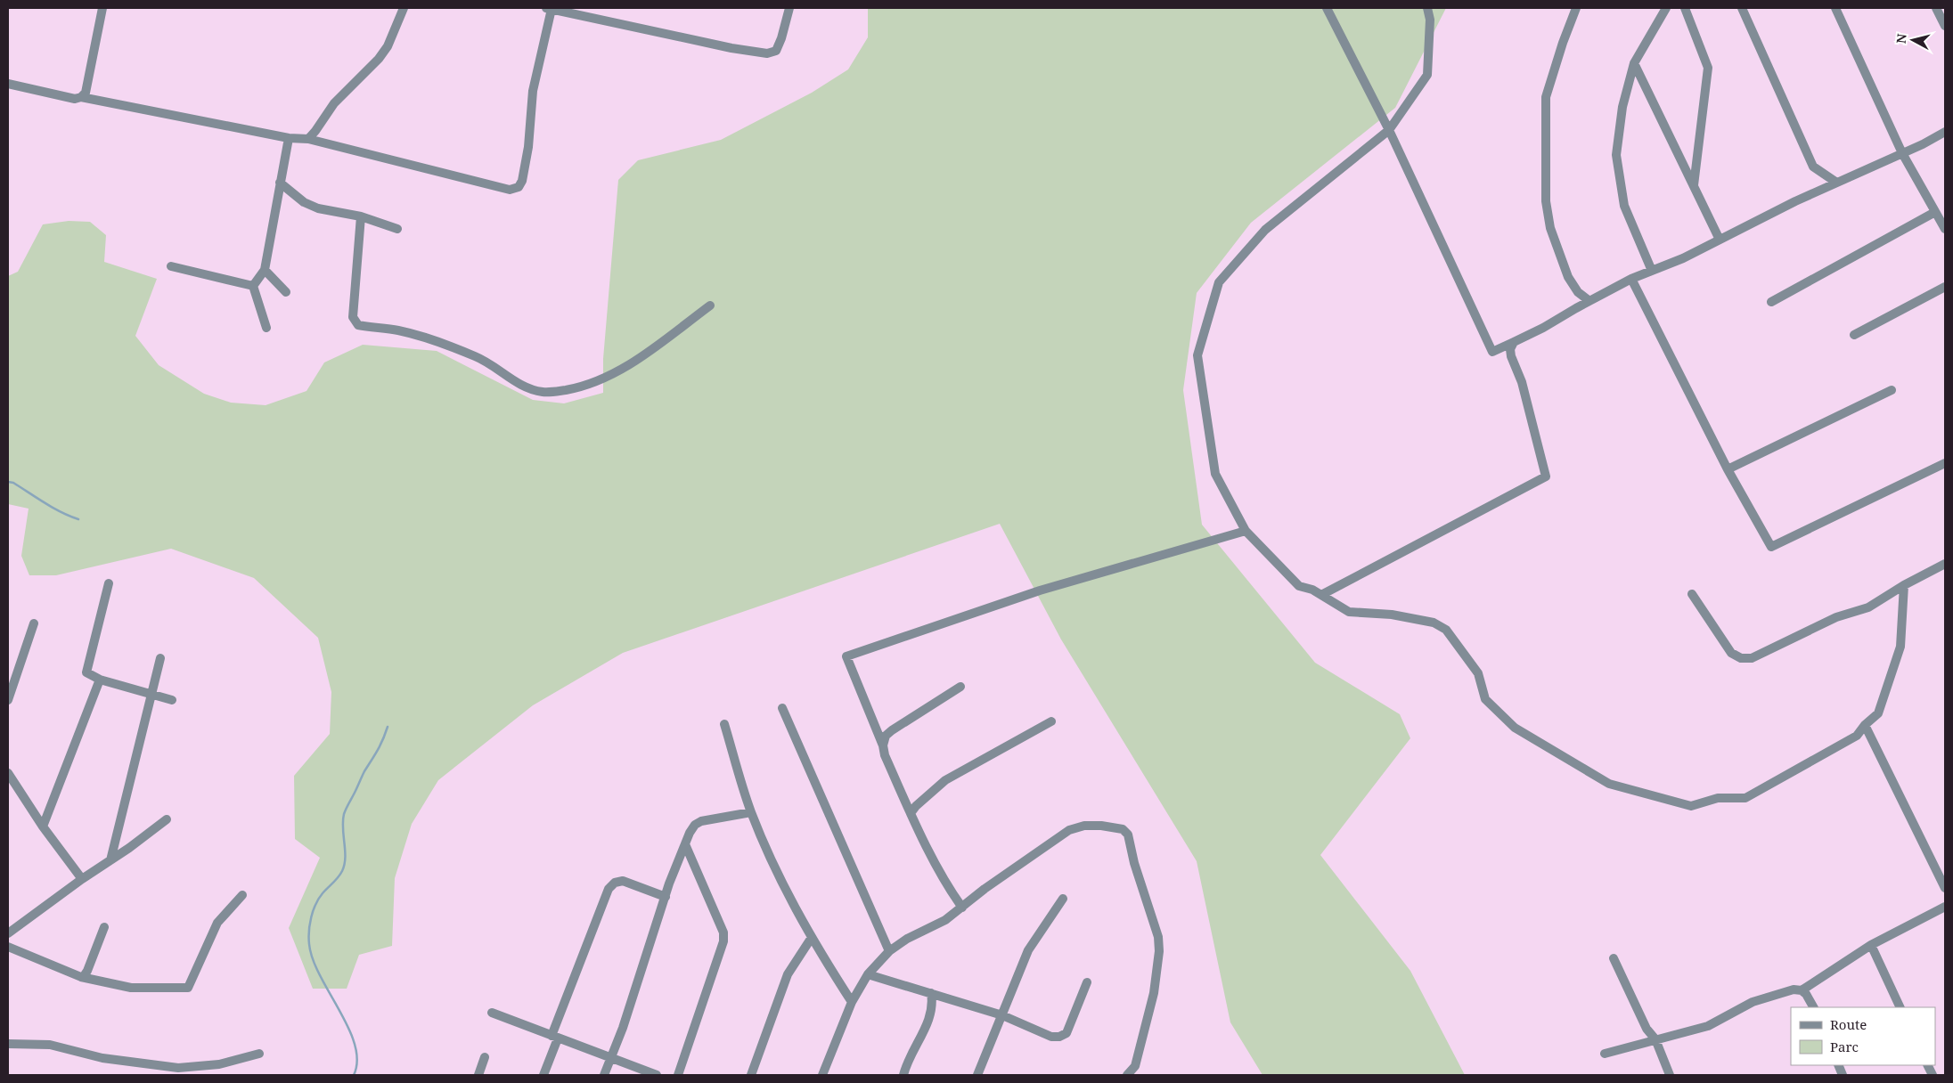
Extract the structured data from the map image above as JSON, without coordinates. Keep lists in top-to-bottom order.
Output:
{
  "legend": ["Route", "Parc"],
  "north": "left"
}
